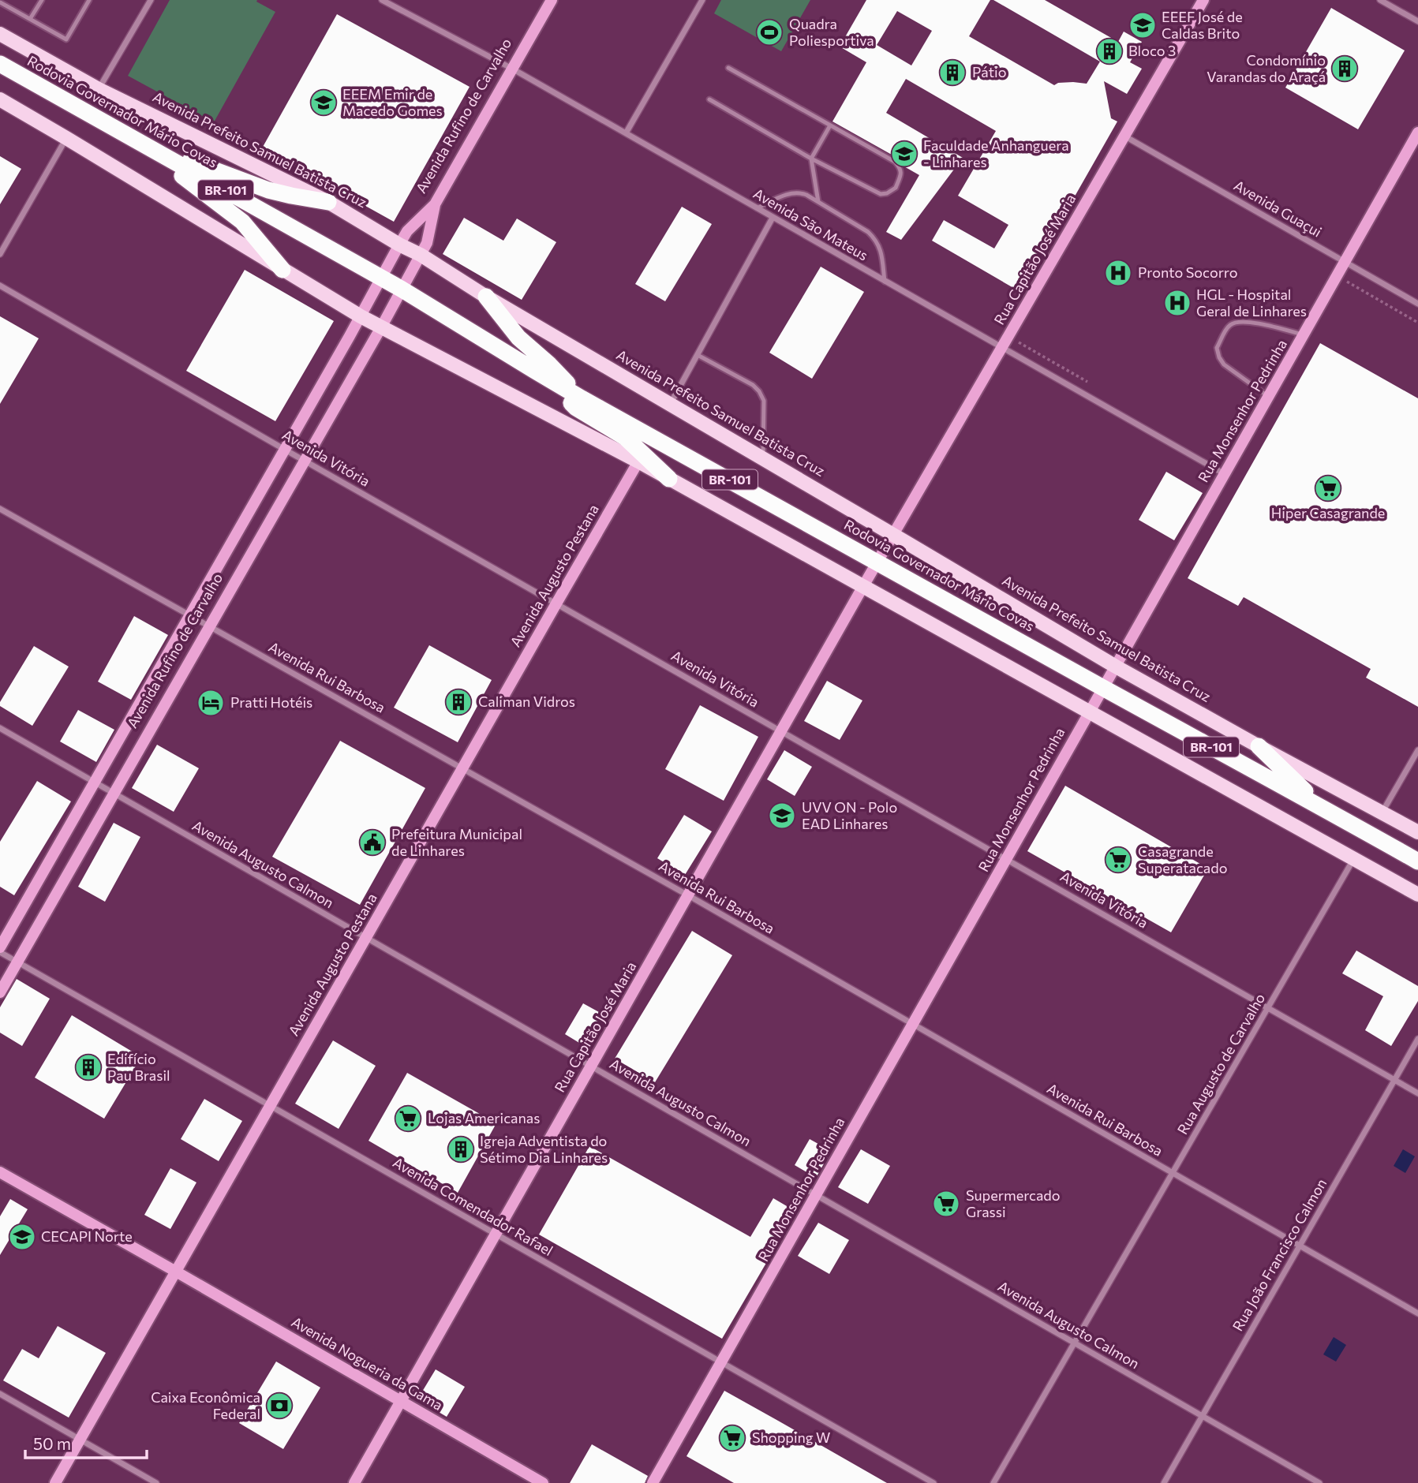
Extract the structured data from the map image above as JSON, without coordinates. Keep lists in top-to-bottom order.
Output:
{
  "streets": {
    "highway": ["Rodovia Governador Mário Covas", "BR-101"],
    "main road": ["Avenida Prefeito Samuel Batista Cruz"],
    "street": [
      "Avenida Rufino de Carvalho",
      "Avenida Guaçui",
      "Avenida São Mateus",
      "Rua Capitão José Maria",
      "Rua Monsenhor Pedrinha",
      "Avenida Vitória",
      "Avenida Augusto Pestana",
      "Avenida Rui Barbosa",
      "Avenida Augusto Calmon",
      "Rua Augusto de Carvalho",
      "Avenida Comendador Rafael",
      "Rua João Francisco Calmon",
      "Avenida Nogueria da Gama"
    ]
  },
  "crossings": [
    ["Rodovia Governador Mário Covas", "Avenida Rufino de Carvalho"],
    ["Rodovia Governador Mário Covas", "BR-101"],
    ["Rodovia Governador Mário Covas", "Rua Capitão José Maria"],
    ["Rodovia Governador Mário Covas", "Rua Monsenhor Pedrinha"],
    ["Avenida Rufino de Carvalho", "Avenida Prefeito Samuel Batista Cruz"],
    ["Avenida Rufino de Carvalho", "BR-101"],
    ["Avenida Rufino de Carvalho", "Avenida São Mateus"],
    ["Avenida Rufino de Carvalho", "Avenida Vitória"],
    ["Avenida Rufino de Carvalho", "Avenida Rui Barbosa"],
    ["Avenida Rufino de Carvalho", "Avenida Augusto Calmon"],
    ["Avenida Rufino de Carvalho", "Avenida Comendador Rafael"],
    ["Avenida Prefeito Samuel Batista Cruz", "Rua Capitão José Maria"],
    ["Avenida Prefeito Samuel Batista Cruz", "Rua Monsenhor Pedrinha"],
    ["Avenida Guaçui", "Rua Capitão José Maria"],
    ["Avenida Guaçui", "Rua Monsenhor Pedrinha"],
    ["Avenida São Mateus", "Rua Capitão José Maria"],
    ["Avenida São Mateus", "Rua Monsenhor Pedrinha"],
    ["Rua Capitão José Maria", "Avenida Vitória"],
    ["Rua Capitão José Maria", "Avenida Rui Barbosa"],
    ["Rua Capitão José Maria", "Avenida Augusto Calmon"],
    ["Rua Capitão José Maria", "Avenida Comendador Rafael"],
    ["Rua Capitão José Maria", "Avenida Nogueria da Gama"],
    ["Rua Monsenhor Pedrinha", "Avenida Vitória"],
    ["Rua Monsenhor Pedrinha", "Avenida Rui Barbosa"],
    ["Rua Monsenhor Pedrinha", "Avenida Augusto Calmon"],
    ["Rua Monsenhor Pedrinha", "Avenida Comendador Rafael"],
    ["Avenida Vitória", "Avenida Augusto Pestana"],
    ["Avenida Vitória", "Rua Augusto de Carvalho"],
    ["Avenida Vitória", "Rua João Francisco Calmon"],
    ["Avenida Augusto Pestana", "Avenida Rui Barbosa"],
    ["Avenida Augusto Pestana", "Avenida Augusto Calmon"],
    ["Avenida Augusto Pestana", "Avenida Comendador Rafael"],
    ["Avenida Augusto Pestana", "Avenida Nogueria da Gama"],
    ["Avenida Rui Barbosa", "Rua Augusto de Carvalho"],
    ["Avenida Rui Barbosa", "Rua João Francisco Calmon"],
    ["Avenida Augusto Calmon", "Rua Augusto de Carvalho"],
    ["Avenida Augusto Calmon", "Rua João Francisco Calmon"]
  ],
  "places": {
    "school or university": [
      "EEEF José de Caldas Brito",
      "EEEM Emir de Macedo Gomes",
      "Faculdade Anhanguera - Linhares",
      "UVV ON - Polo EAD Linhares",
      "CECAPI Norte"
    ],
    "sports": ["Quadra Poliesportiva"],
    "building": [
      "Bloco 3",
      "Condomínio Varandas do Araçá",
      "Pátio",
      "Caliman Vidros",
      "Edifício Pau Brasil",
      "Igreja Adventista do Sétimo Dia Linhares"
    ],
    "hospital": ["Pronto Socorro", "HGL - Hospital Geral de Linhares"],
    "supermarket": [
      "Hiper Casagrande",
      "Casagrande Superatacado",
      "Lojas Americanas",
      "Supermercado Grassi",
      "Shopping W"
    ],
    "hotel": ["Pratti Hotéis"],
    "public building": ["Prefeitura Municipal de Linhares"],
    "bank": ["Caixa Econômica Federal"]
  },
  "scale_bar": "50 m"
}
